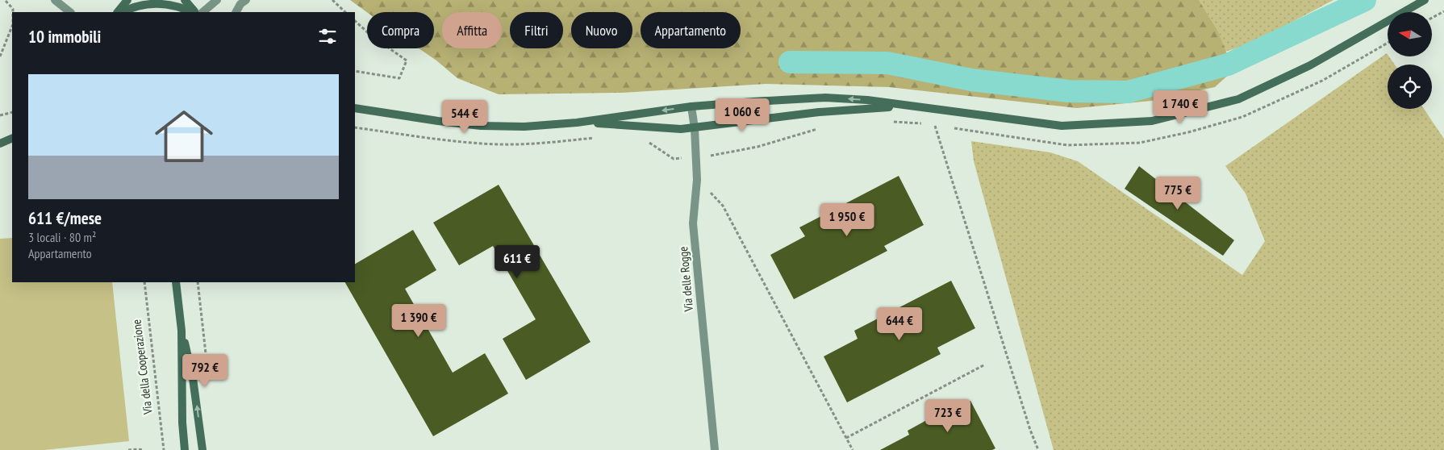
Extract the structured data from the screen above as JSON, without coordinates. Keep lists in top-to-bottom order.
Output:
{
  "streets": {
    "lane": ["Via delle Rogge"],
    "path": ["Via della Cooperazione"]
  },
  "north": "left",
  "page": {
    "chip": [
      "Compra",
      "Affitta",
      "Filtri",
      "Nuovo",
      "Appartamento"
    ],
    "heading": "10 immobili",
    "list": [
      {
        "name": "611 €/mese",
        "note": "3 locali · 80 m² · Appartamento"
      }
    ],
    "price": [
      "1 740 €",
      "1 060 €",
      "544 €",
      "775 €",
      "1 950 €",
      "611 €",
      "1 390 €",
      "644 €",
      "792 €",
      "723 €"
    ]
  }
}
